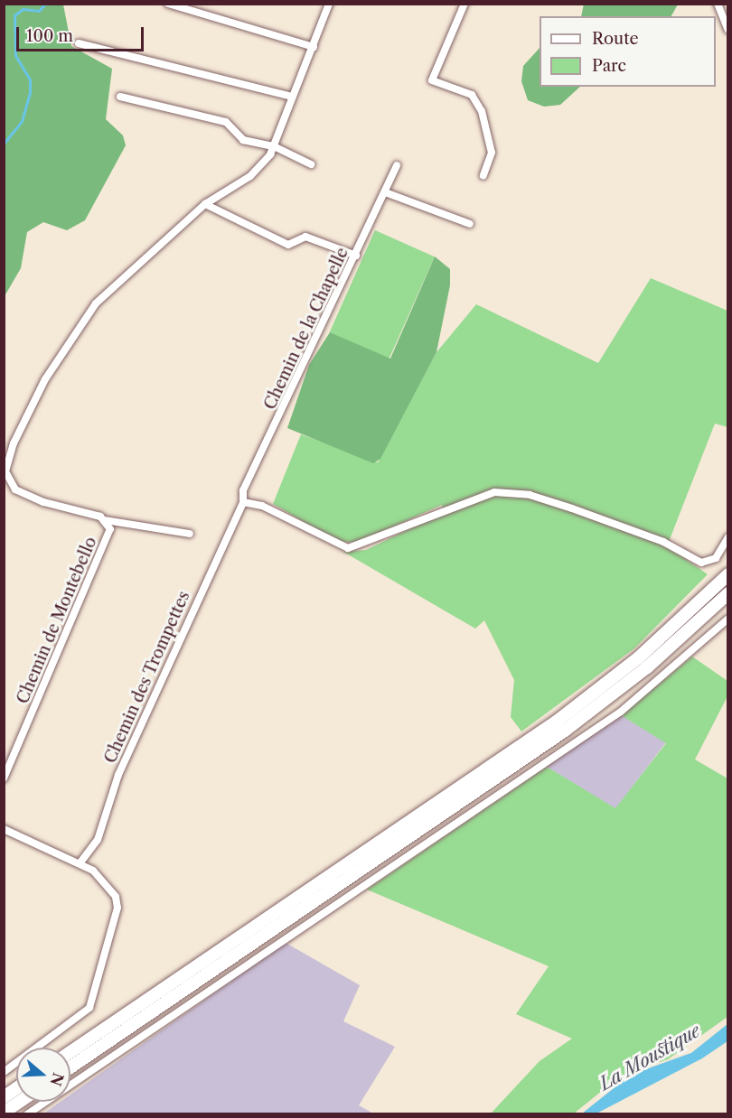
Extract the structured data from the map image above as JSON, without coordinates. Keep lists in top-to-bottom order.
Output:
{
  "streets": {
    "street": ["Chemin de la Chapelle", "Chemin de Montebello", "Chemin des Trompettes"]
  },
  "crossings": [
    ["Chemin de la Chapelle", "Chemin des Trompettes"]
  ],
  "water": ["La Moustique"],
  "legend": ["Route", "Parc"],
  "scale_bar": "100 m",
  "north": "right"
}
